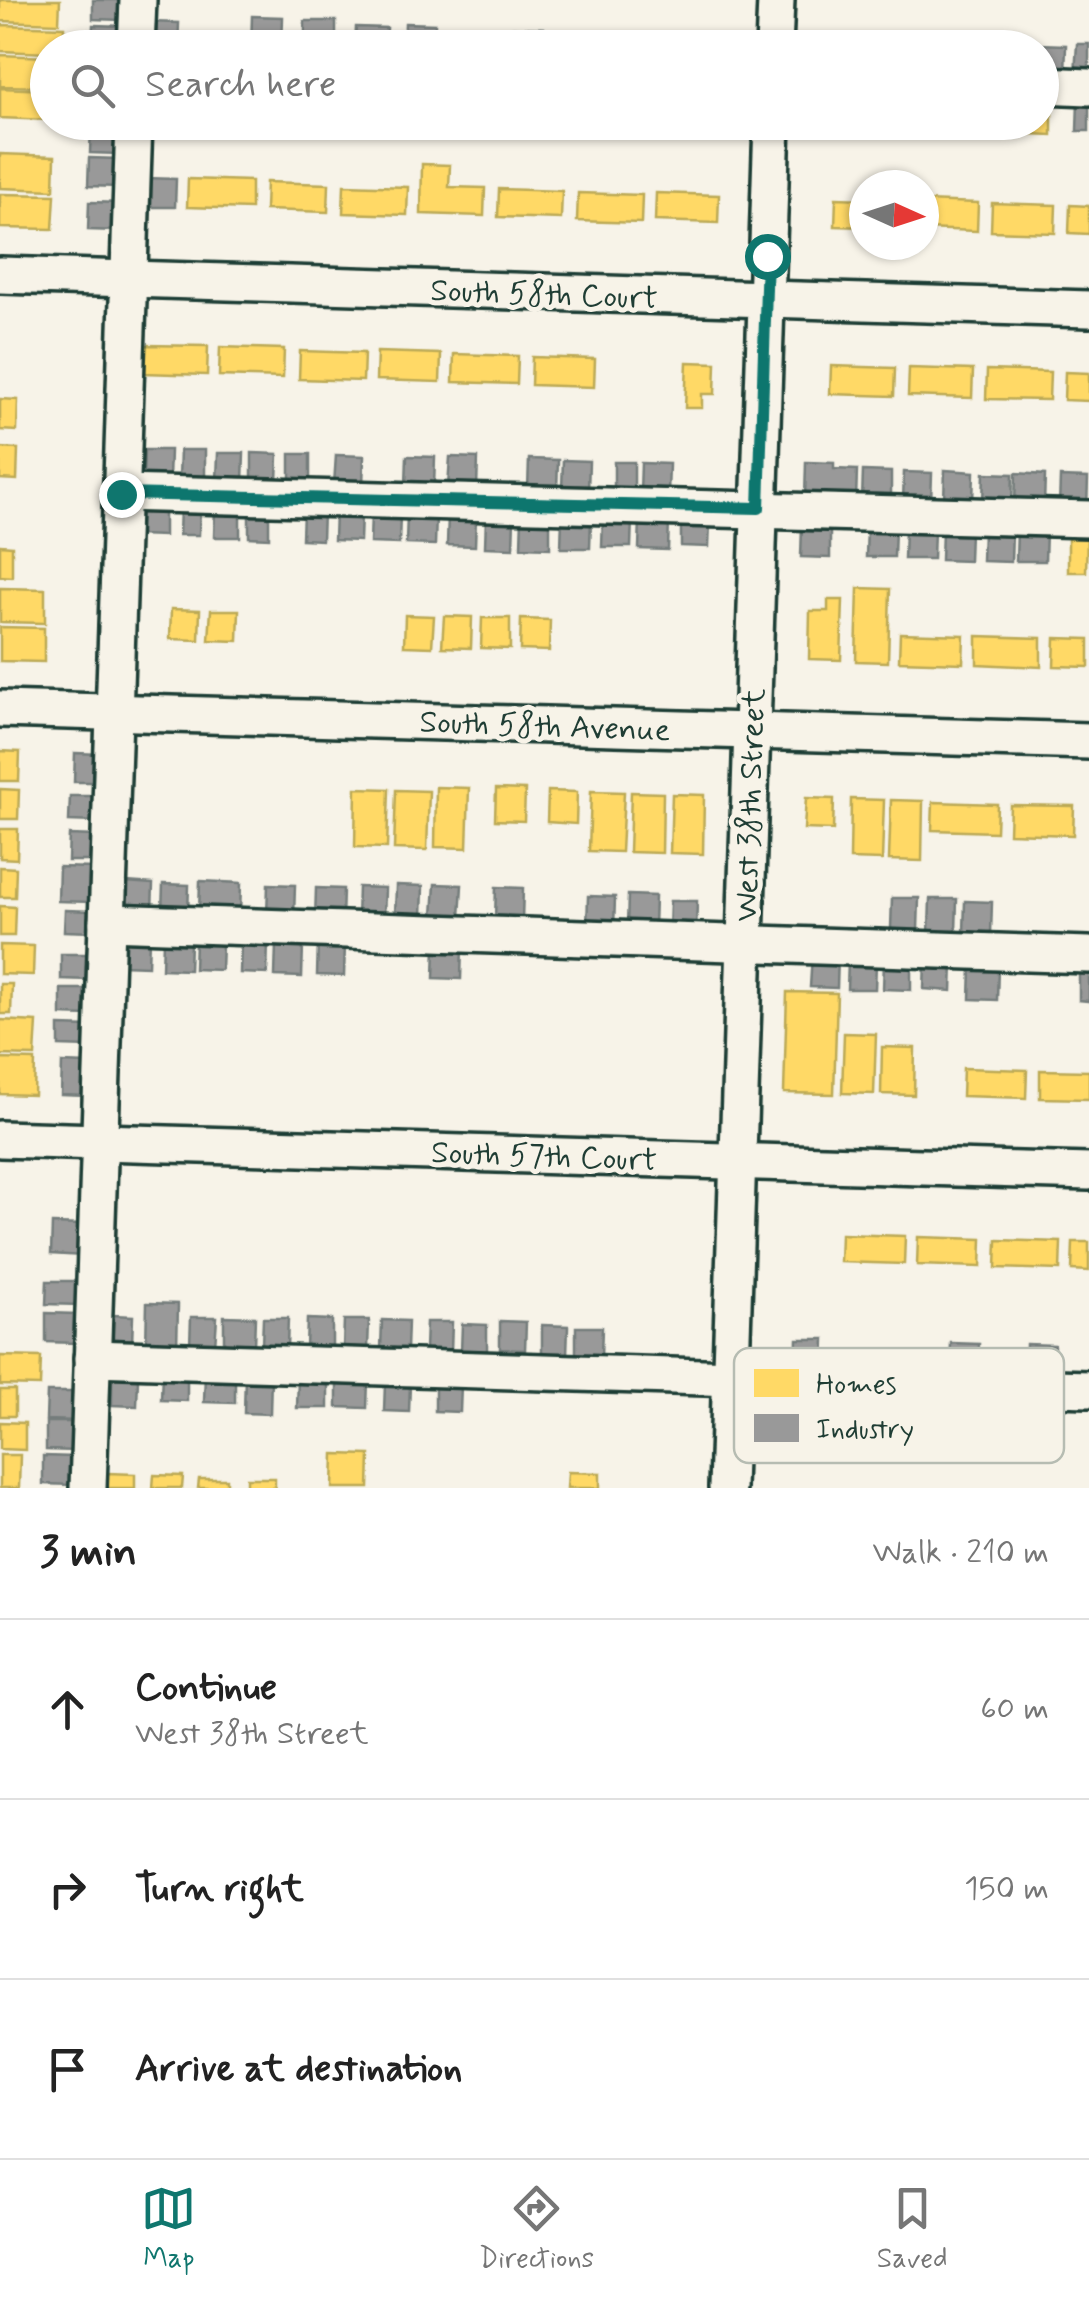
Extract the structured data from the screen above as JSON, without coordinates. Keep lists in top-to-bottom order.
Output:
{
  "streets": {
    "street": [
      "South 58th Court",
      "South 58th Avenue",
      "West 38th Street",
      "South 57th Court"
    ]
  },
  "crossings": [
    ["South 58th Court", "West 38th Street"],
    ["South 58th Avenue", "West 38th Street"],
    ["West 38th Street", "South 57th Court"]
  ],
  "legend": ["Homes", "Industry"],
  "north": "right",
  "page": {
    "search": "Search here",
    "heading": ["3 min", "Walk · 210 m"],
    "list": [
      ["Continue", "West 38th Street", "60 m"],
      ["Turn right", "150 m"],
      "Arrive at destination"
    ],
    "nav": ["Map", "Directions", "Saved"]
  }
}
